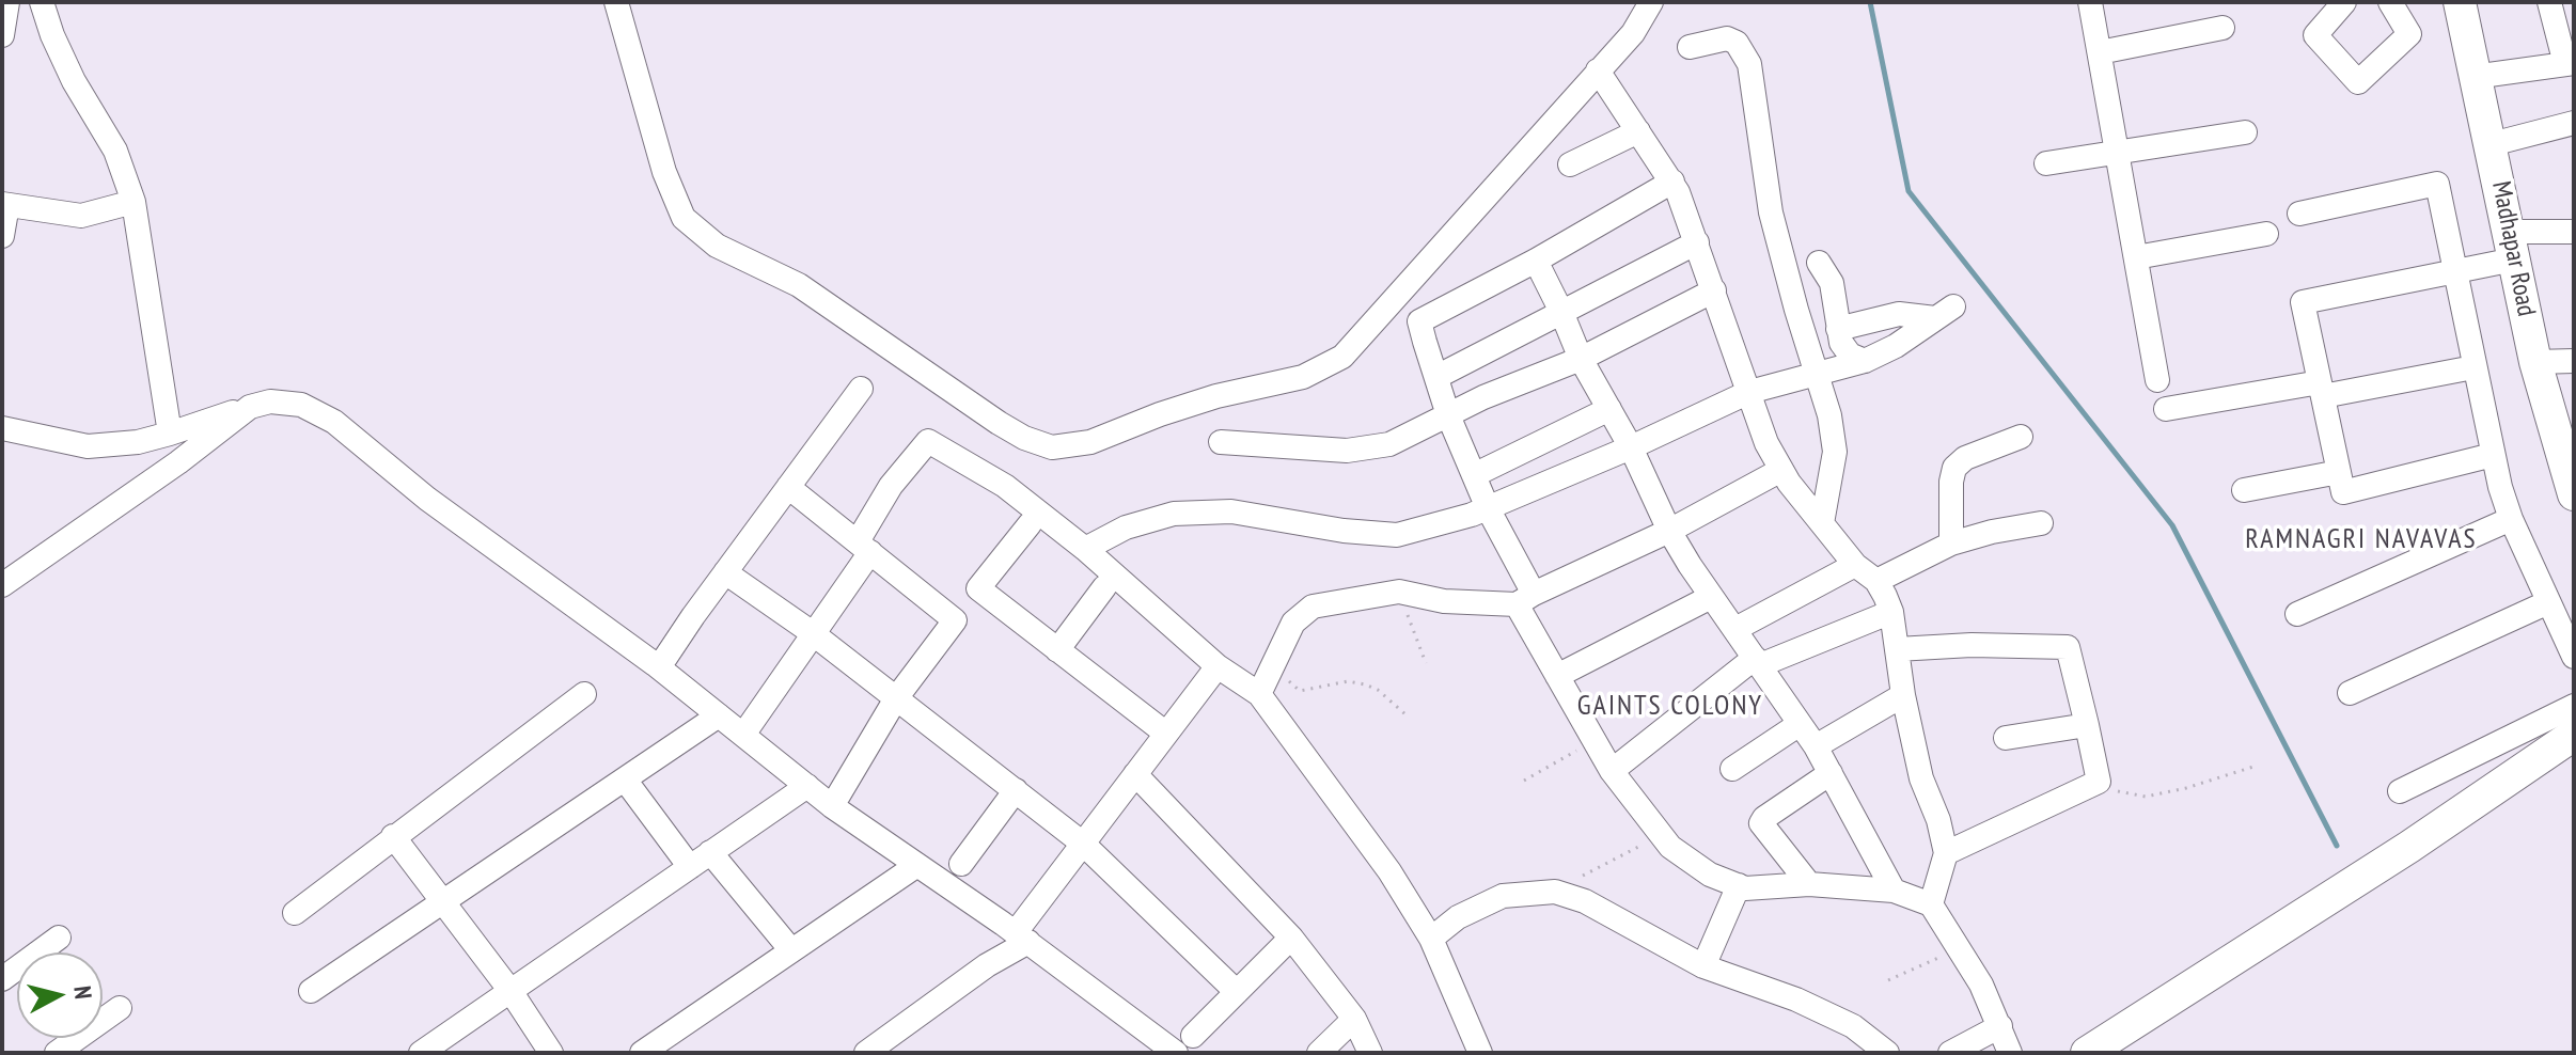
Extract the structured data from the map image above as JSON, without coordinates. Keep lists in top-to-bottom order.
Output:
{
  "streets": {
    "street": ["Madhapar Road"]
  },
  "districts": ["RAMNAGRI NAVAVAS", "GAINTS COLONY"],
  "north": "right"
}
